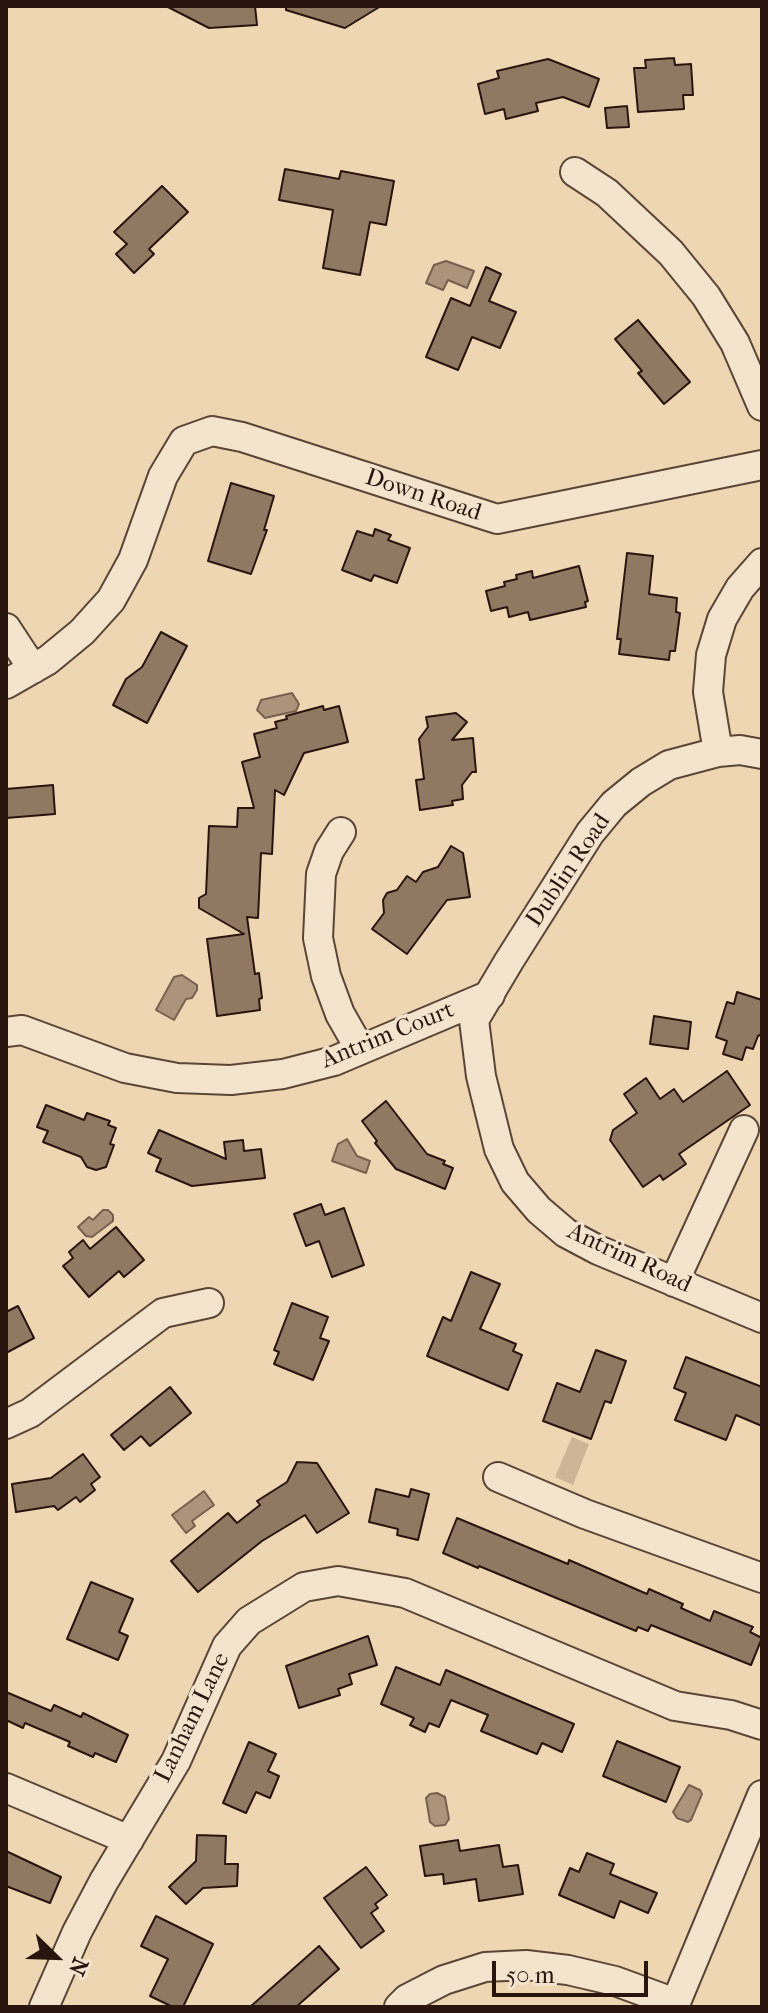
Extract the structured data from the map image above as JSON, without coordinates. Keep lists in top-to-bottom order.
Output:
{
  "streets": {
    "street": [
      "Down Road",
      "Dublin Road",
      "Antrim Court",
      "Antrim Road",
      "Lanham Lane"
    ]
  },
  "crossings": [
    ["Dublin Road", "Antrim Court"],
    ["Dublin Road", "Antrim Road"],
    ["Antrim Court", "Antrim Road"]
  ],
  "scale_bar": "50 m",
  "north": "bottom right"
}
